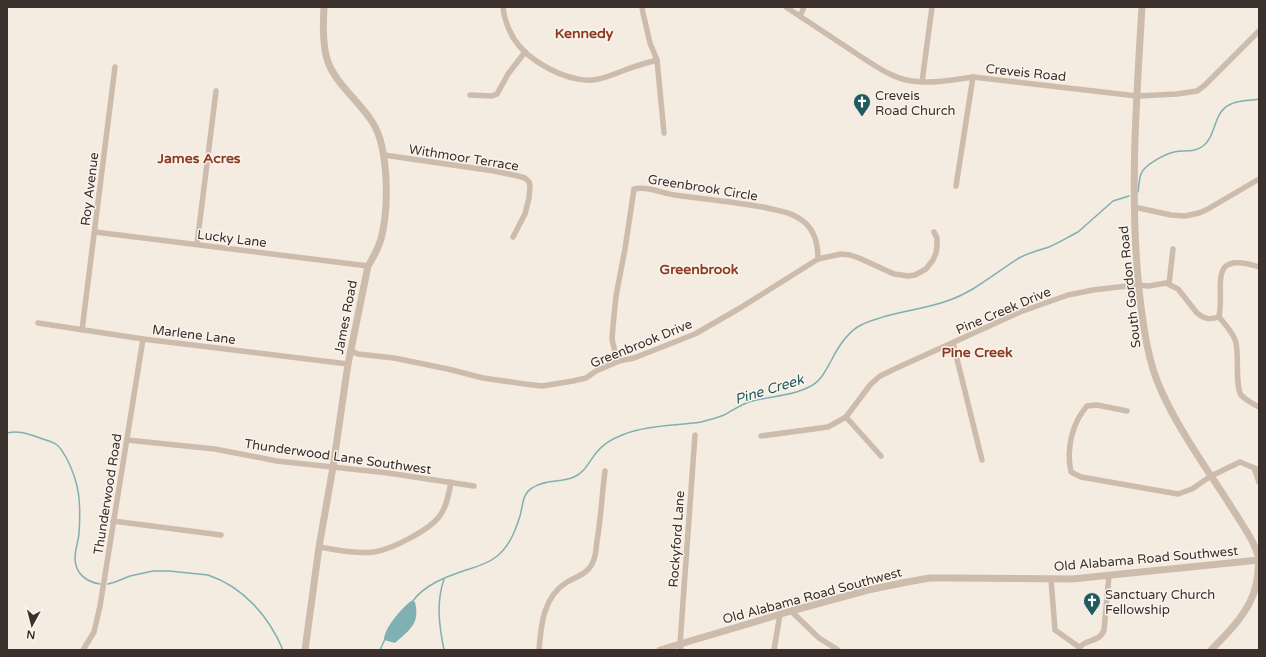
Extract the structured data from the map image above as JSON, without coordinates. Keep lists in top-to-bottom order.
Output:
{
  "streets": {
    "street": [
      "Creveis Road",
      "Withmoor Terrace",
      "Greenbrook Circle",
      "Roy Avenue",
      "Lucky Lane",
      "South Gordon Road",
      "Pine Creek Drive",
      "James Road",
      "Marlene Lane",
      "Greenbrook Drive",
      "Thunderwood Lane Southwest",
      "Thunderwood Road",
      "Rockyford Lane",
      "Old Alabama Road Southwest"
    ]
  },
  "crossings": [
    ["Creveis Road", "South Gordon Road"],
    ["Withmoor Terrace", "James Road"],
    ["Greenbrook Circle", "Greenbrook Drive"],
    ["Roy Avenue", "Lucky Lane"],
    ["Roy Avenue", "Marlene Lane"],
    ["Lucky Lane", "James Road"],
    ["South Gordon Road", "Pine Creek Drive"],
    ["South Gordon Road", "Old Alabama Road Southwest"],
    ["James Road", "Marlene Lane"],
    ["James Road", "Greenbrook Drive"],
    ["James Road", "Thunderwood Lane Southwest"],
    ["Marlene Lane", "Thunderwood Road"],
    ["Thunderwood Lane Southwest", "Thunderwood Road"],
    ["Rockyford Lane", "Old Alabama Road Southwest"]
  ],
  "districts": [
    "Kennedy",
    "James Acres",
    "Greenbrook",
    "Pine Creek"
  ],
  "water": ["Pine Creek"],
  "places": {
    "church": ["Creveis Road Church", "Sanctuary Church Fellowship"]
  },
  "north": "bottom"
}
